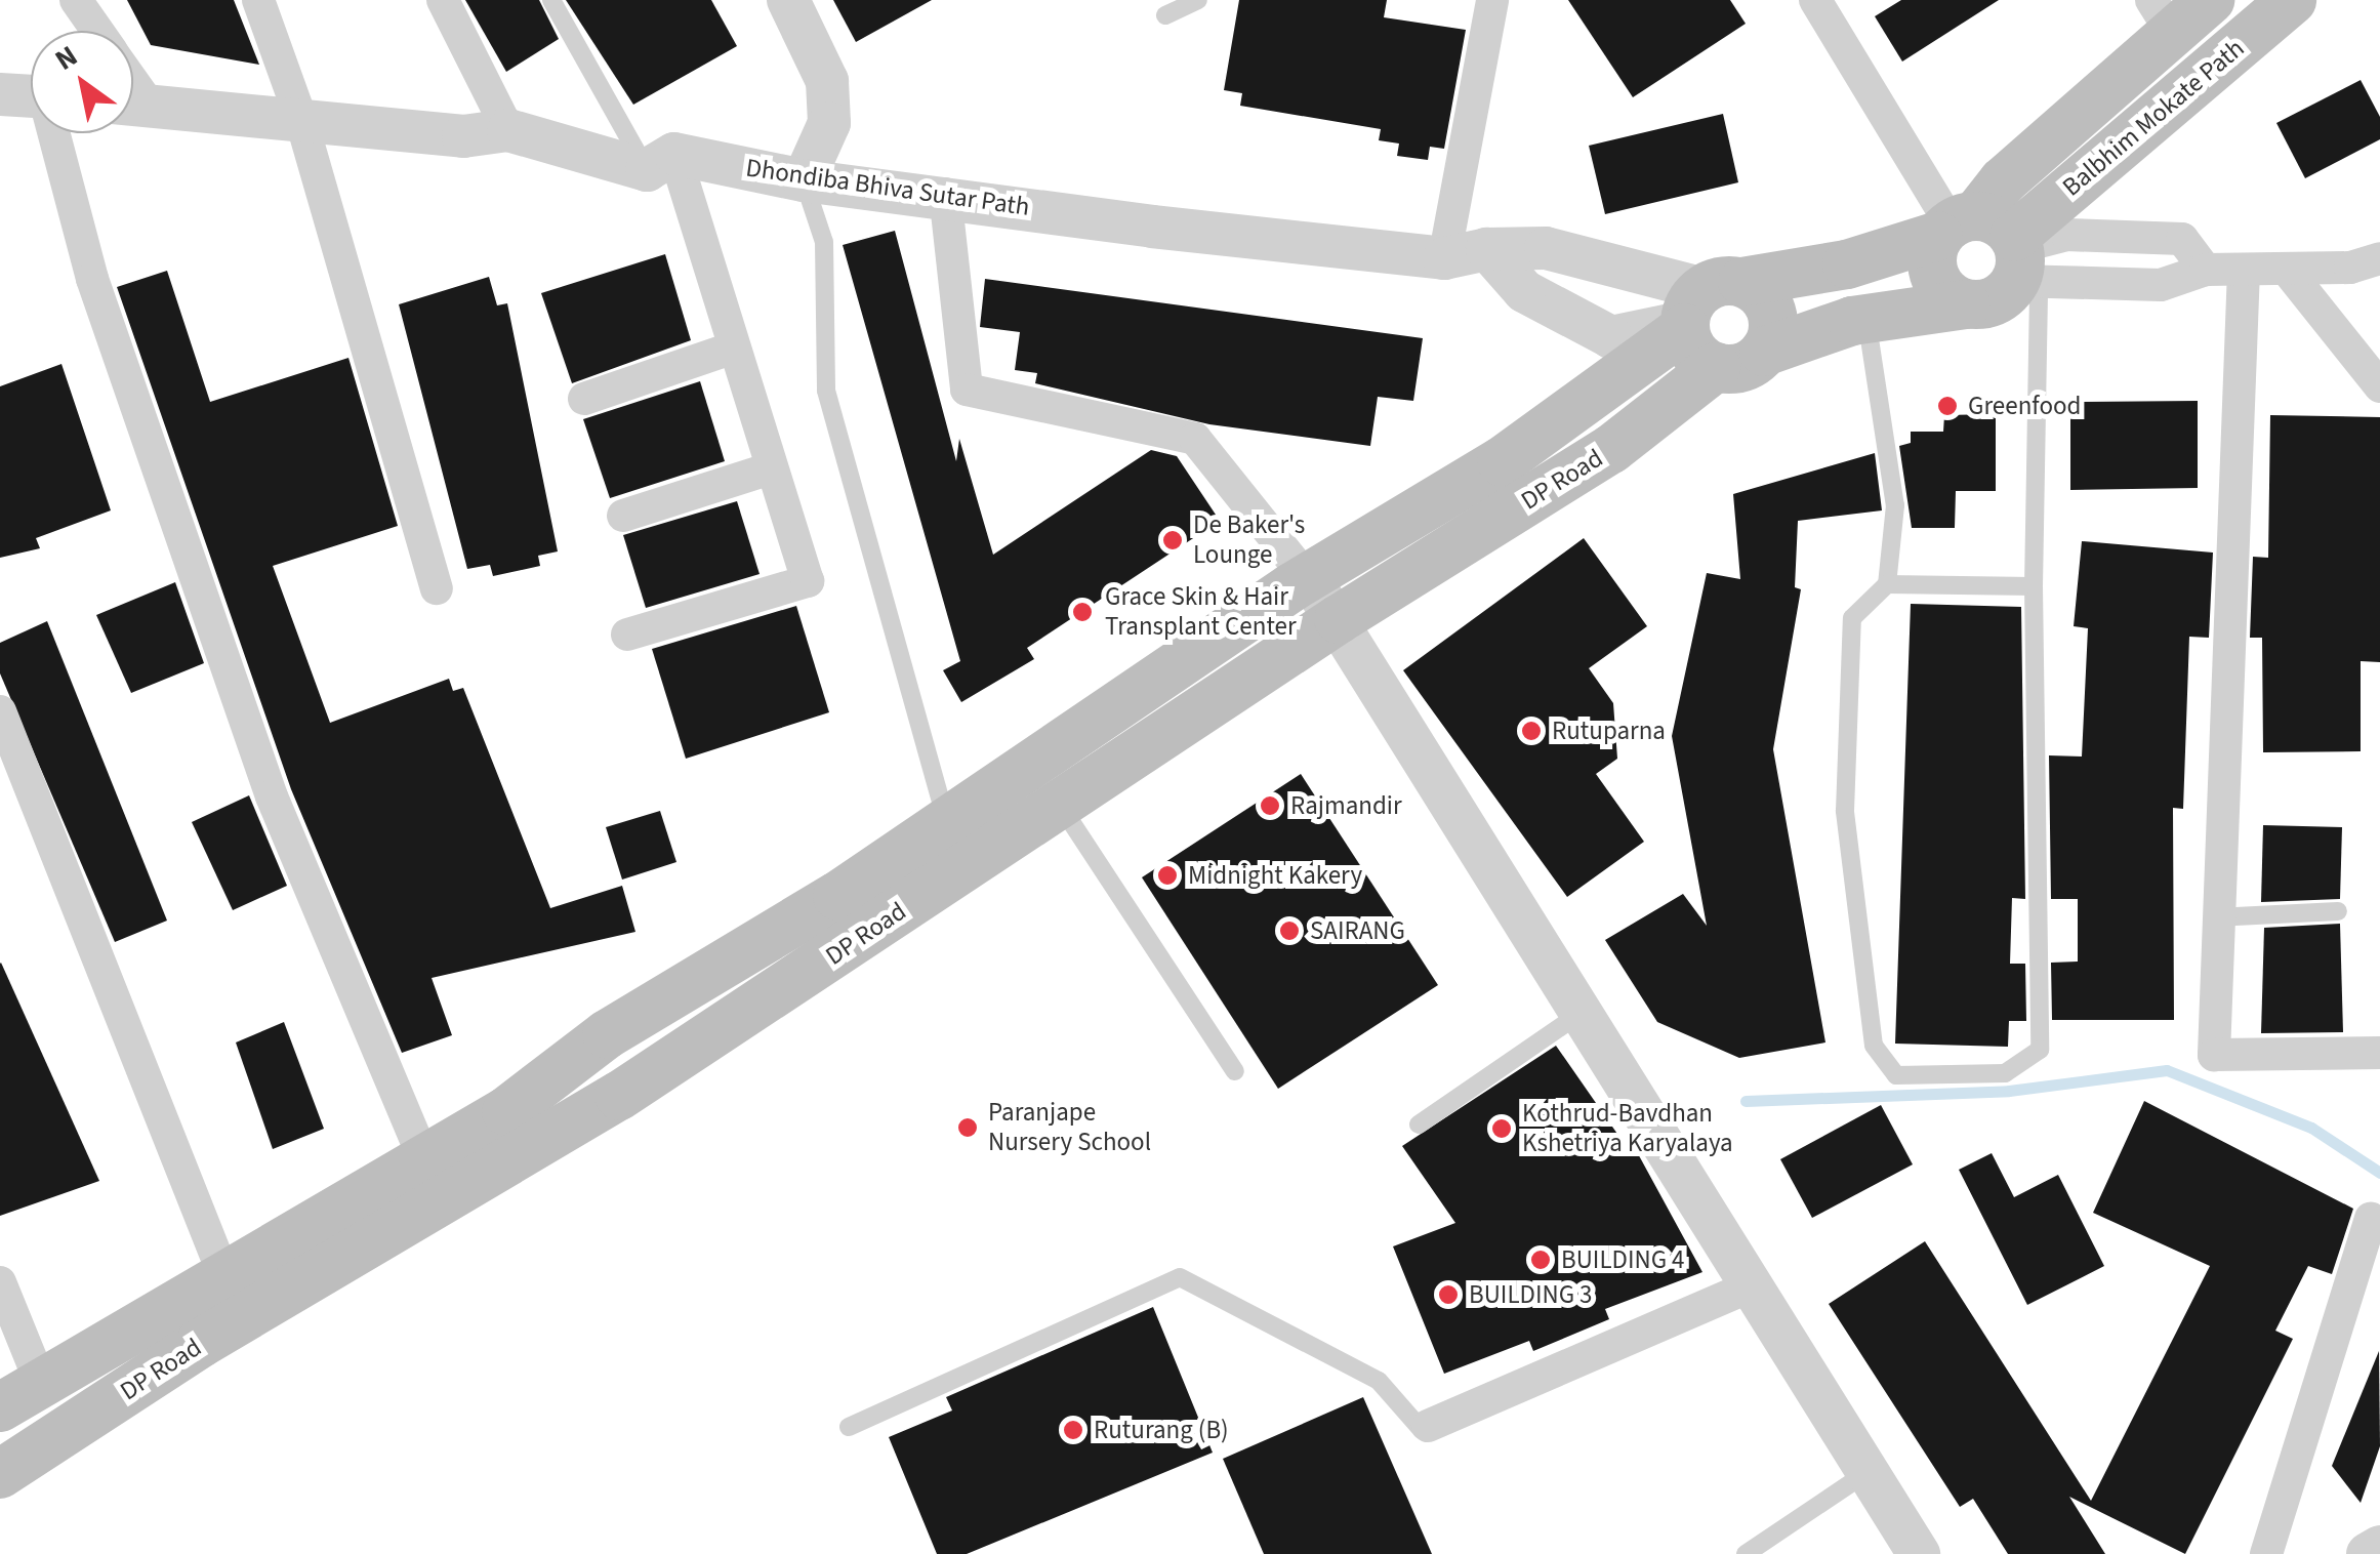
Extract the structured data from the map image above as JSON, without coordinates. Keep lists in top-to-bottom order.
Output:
{
  "streets": {
    "main road": ["Balbhim Mokate Path", "DP Road"],
    "street": ["Dhondiba Bhiva Sutar Path"]
  },
  "crossings": [
    ["Balbhim Mokate Path", "Dhondiba Bhiva Sutar Path"],
    ["Balbhim Mokate Path", "DP Road"],
    ["Dhondiba Bhiva Sutar Path", "DP Road"]
  ],
  "places": [
    "Greenfood",
    "De Baker's Lounge",
    "Grace Skin & Hair Transplant Center",
    "Rutuparna",
    "Rajmandir",
    "Midnight Kakery",
    "SAIRANG",
    "Paranjape Nursery School",
    "Kothrud-Bavdhan Kshetriya Karyalaya",
    "BUILDING 4",
    "BUILDING 3",
    "Ruturang (B)"
  ],
  "north": "top left"
}
